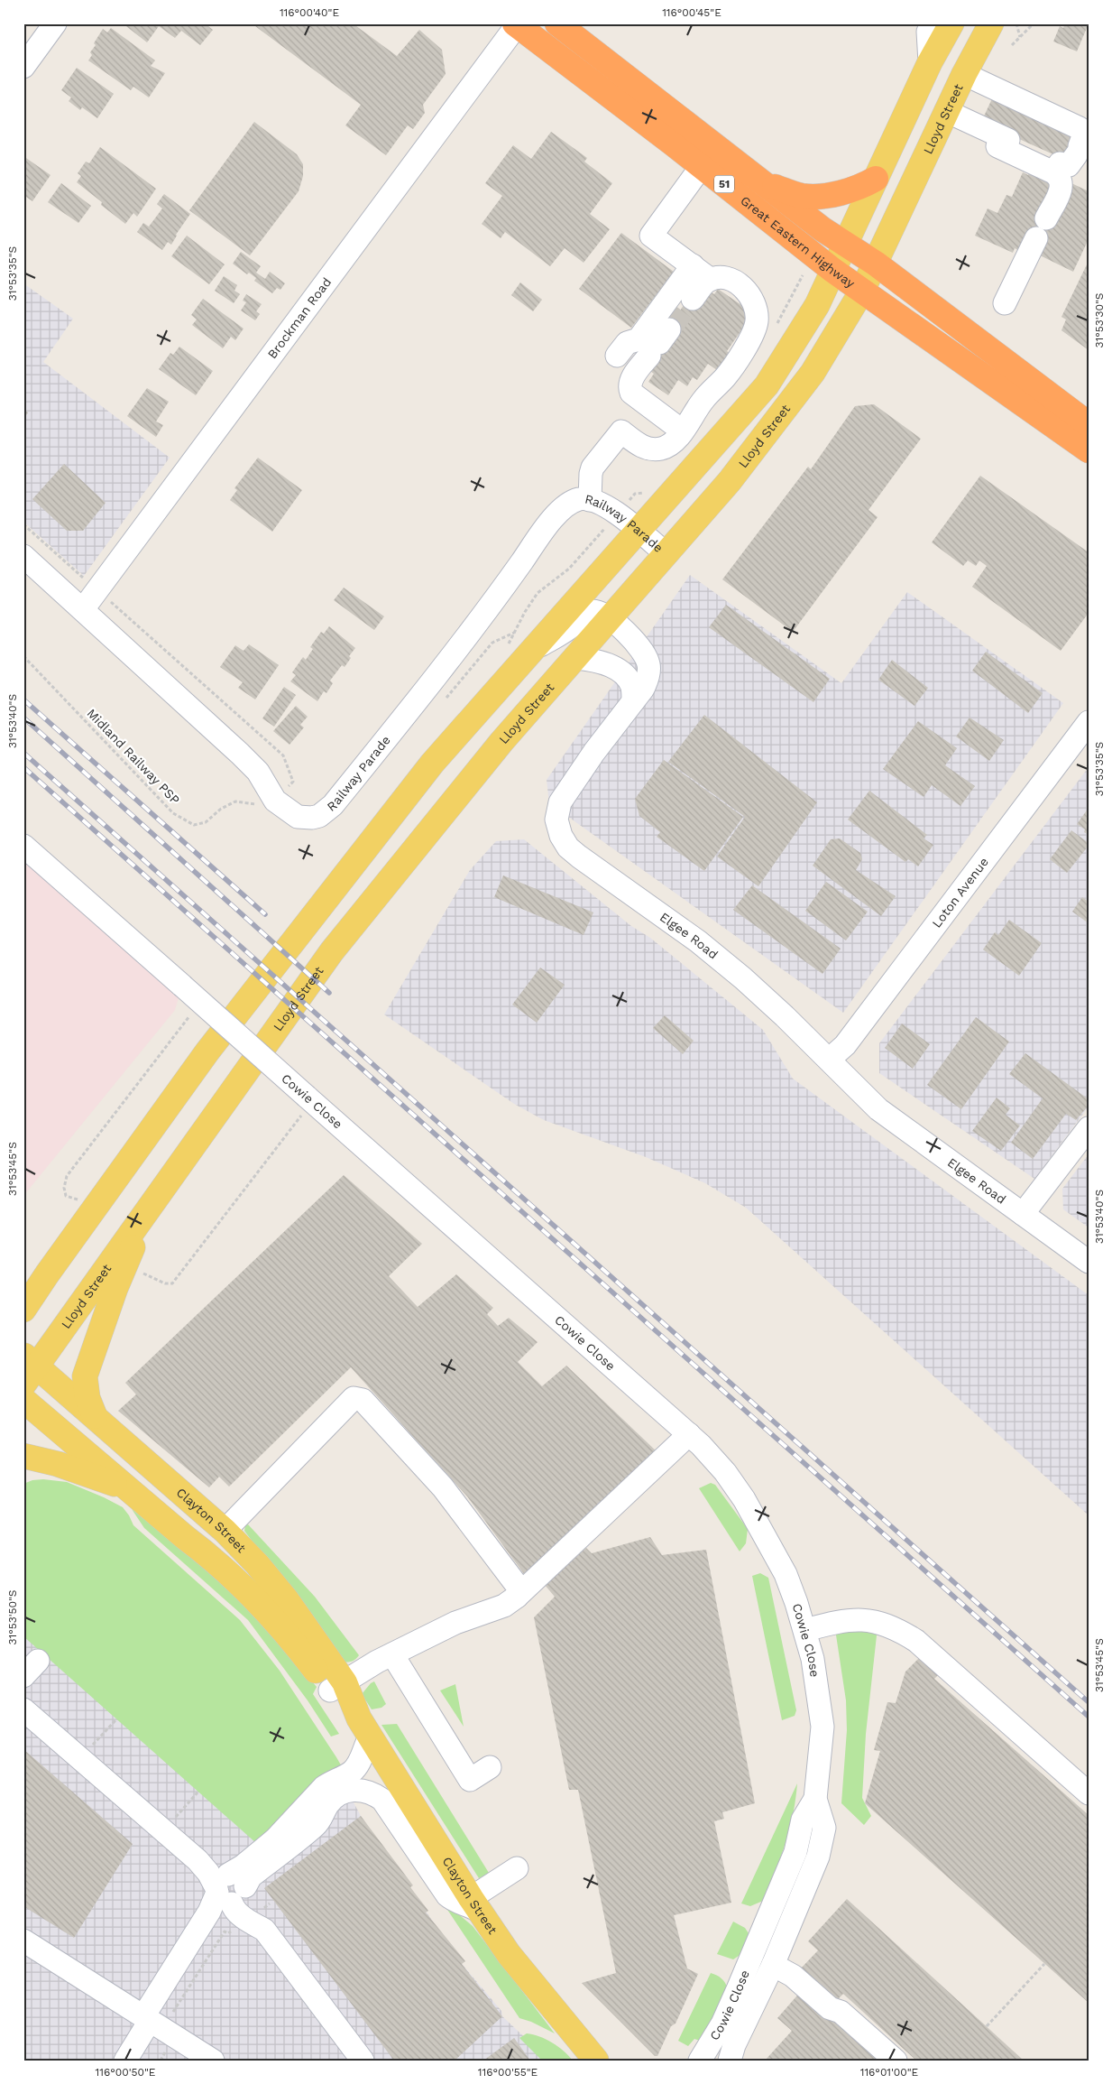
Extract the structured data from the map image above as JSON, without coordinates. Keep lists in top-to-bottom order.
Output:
{
  "streets": {
    "highway": ["51", "Great Eastern Highway"],
    "main road": ["Lloyd Street", "Clayton Street"],
    "street": [
      "Brockman Road",
      "Railway Parade",
      "Loton Avenue",
      "Elgee Road",
      "Cowie Close"
    ],
    "path": ["Midland Railway PSP"]
  },
  "crossings": [
    ["Lloyd Street", "Great Eastern Highway"],
    ["Lloyd Street", "Railway Parade"],
    ["Lloyd Street", "Elgee Road"],
    ["Lloyd Street", "Clayton Street"],
    ["Great Eastern Highway", "Brockman Road"],
    ["Brockman Road", "Railway Parade"],
    ["Railway Parade", "Midland Railway PSP"],
    ["Loton Avenue", "Elgee Road"]
  ],
  "coordinates": [
    "116°00'40\"E",
    "116°00'45\"E",
    "31°53'35\"S",
    "31°53'30\"S",
    "31°53'40\"S",
    "31°53'45\"S",
    "31°53'50\"S",
    "116°00'50\"E",
    "116°00'55\"E",
    "116°01'00\"E"
  ]
}
